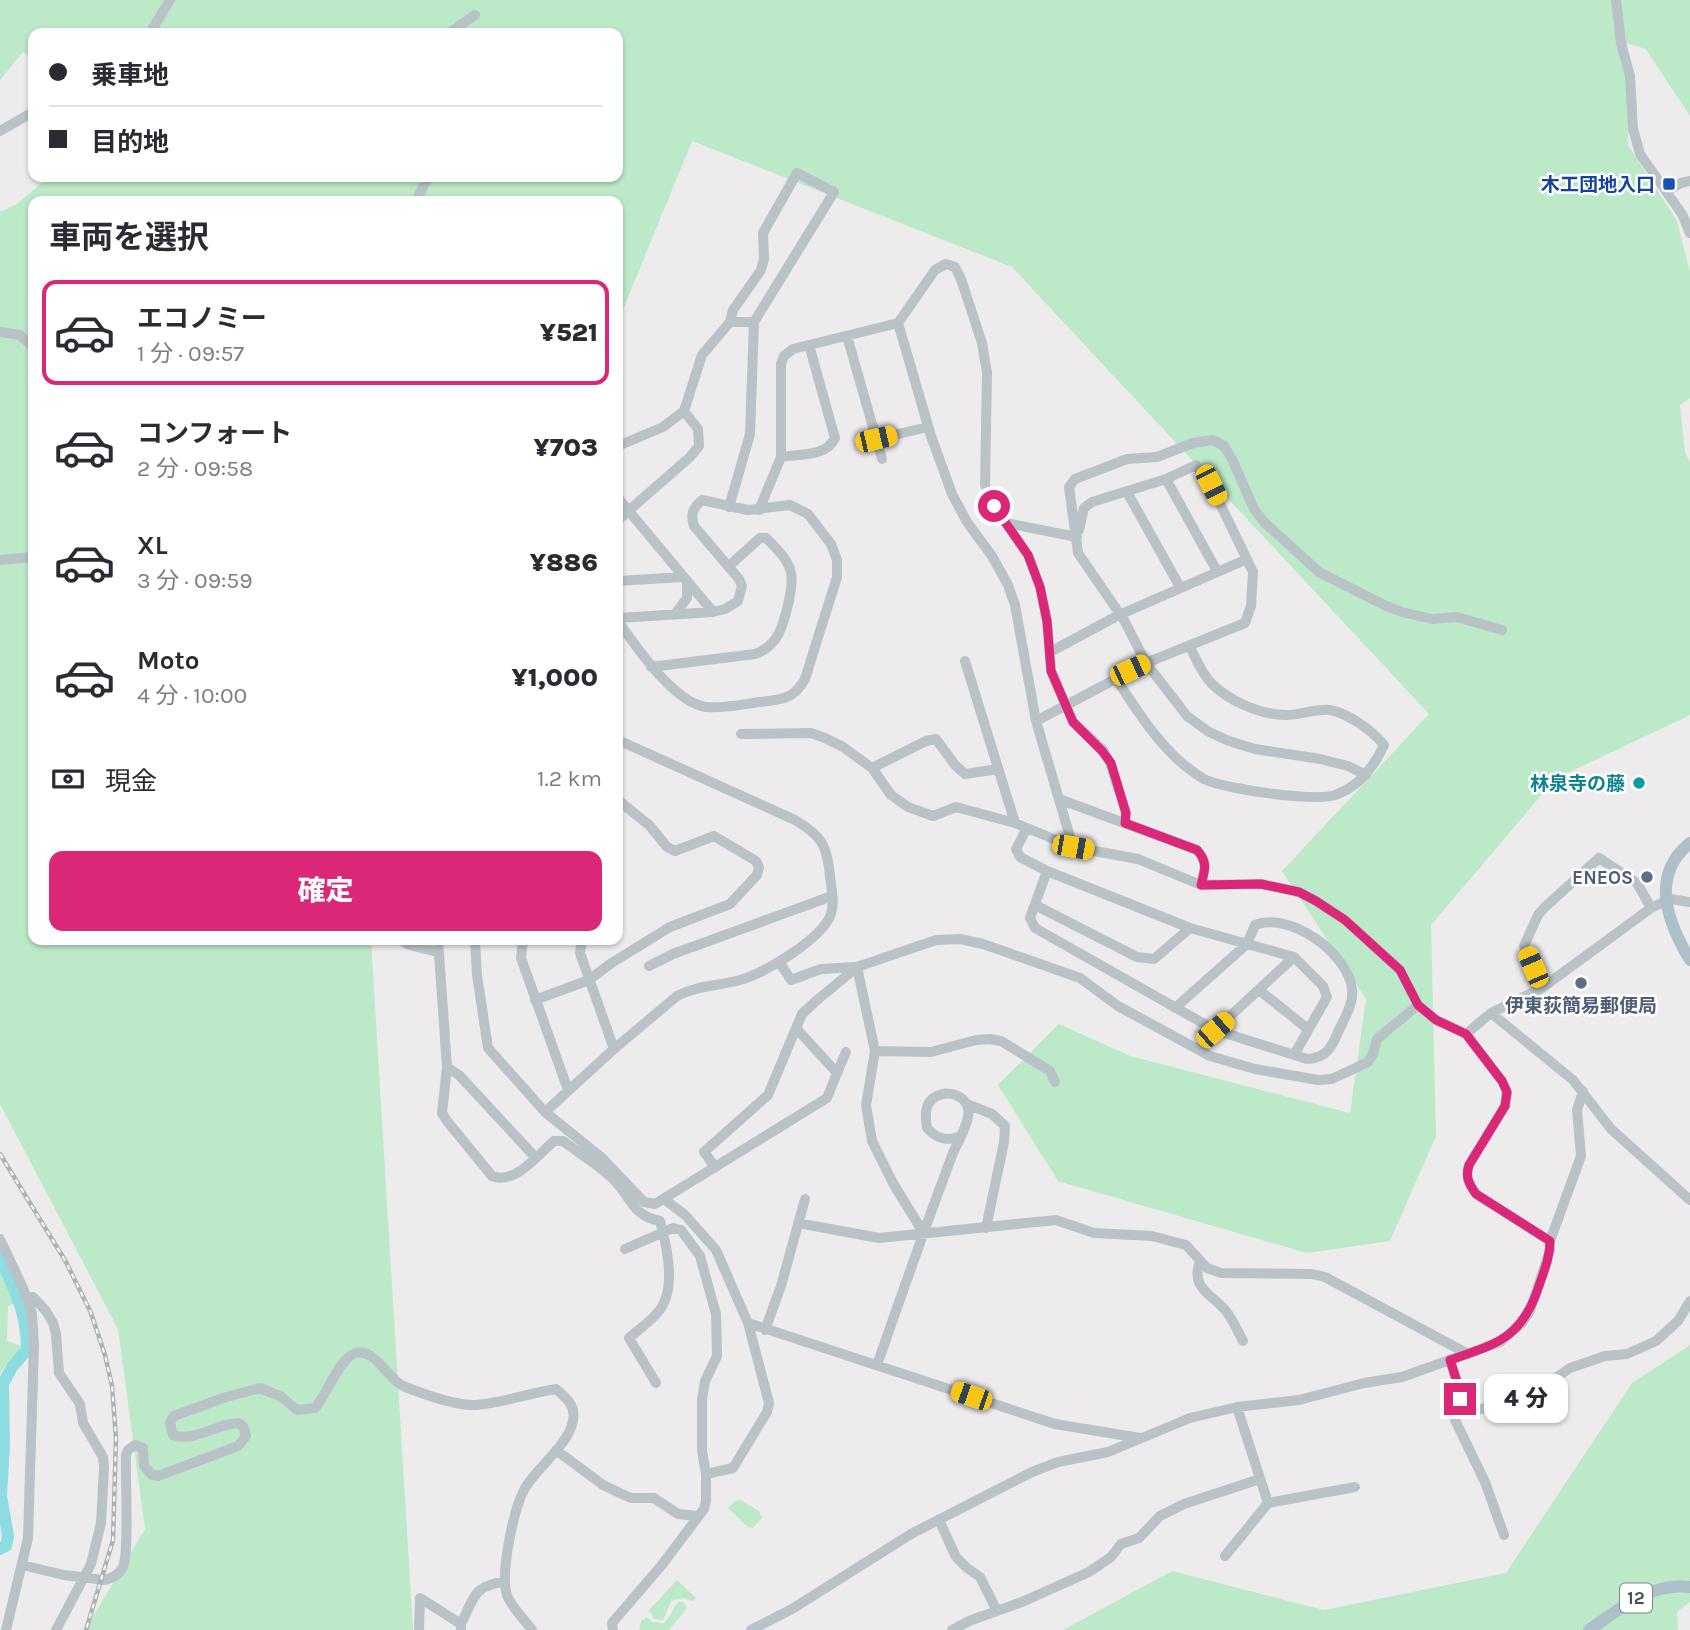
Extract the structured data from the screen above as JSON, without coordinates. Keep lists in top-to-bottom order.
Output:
{
  "streets": {
    "main road": ["12"]
  },
  "places": {
    "transit": ["木工団地入口"],
    "other": ["林泉寺の藤", "ENEOS", "伊東荻簡易郵便局"]
  },
  "page": {
    "banner": ["乗車地", "目的地"],
    "heading": "車両を選択",
    "list": [
      {
        "name": "エコノミー",
        "note": "1 分 · 09:57",
        "value": "¥521"
      },
      {
        "name": "コンフォート",
        "note": "2 分 · 09:58",
        "value": "¥703"
      },
      {
        "name": "XL",
        "note": "3 分 · 09:59",
        "value": "¥886"
      },
      {
        "name": "Moto",
        "note": "4 分 · 10:00",
        "value": "¥1,000"
      }
    ],
    "pay": ["現金", "1.2 km"],
    "buttons": "確定",
    "bubble": "4 分"
  }
}
